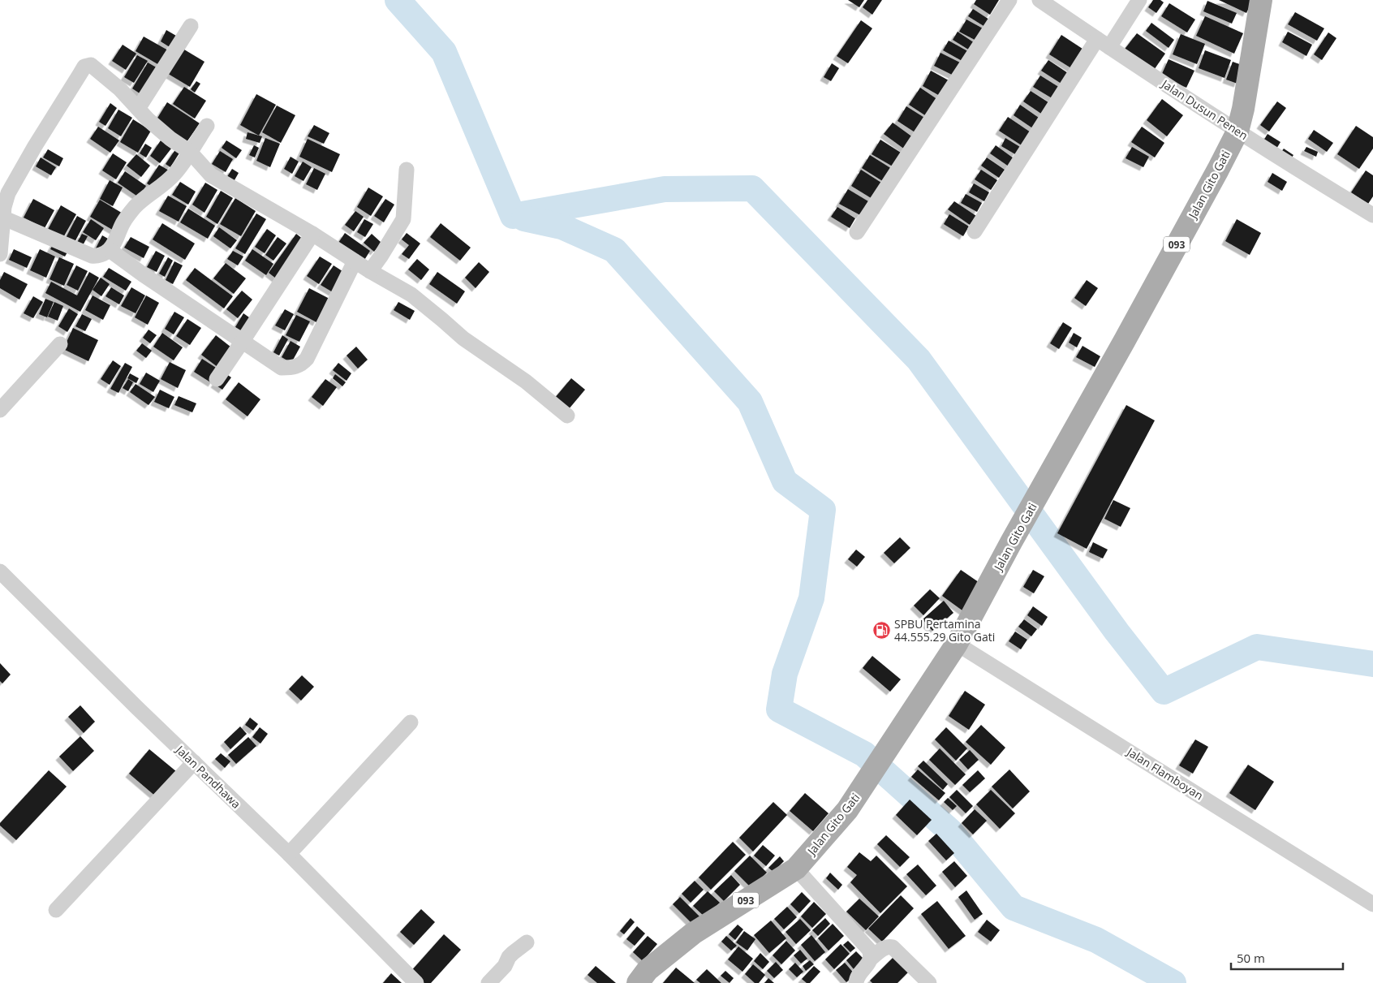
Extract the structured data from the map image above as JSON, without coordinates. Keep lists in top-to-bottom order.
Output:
{
  "streets": {
    "main road": ["Jalan Gito Gati", "093"],
    "street": ["Jalan Dusun Penen", "Jalan Flamboyan", "Jalan Pandhawa"]
  },
  "crossings": [
    ["Jalan Dusun Penen", "Jalan Gito Gati"],
    ["Jalan Gito Gati", "Jalan Flamboyan"]
  ],
  "places": {
    "fuel station": ["SPBU Pertamina 44.555.29 Gito Gati"]
  },
  "scale_bar": "50 m"
}
